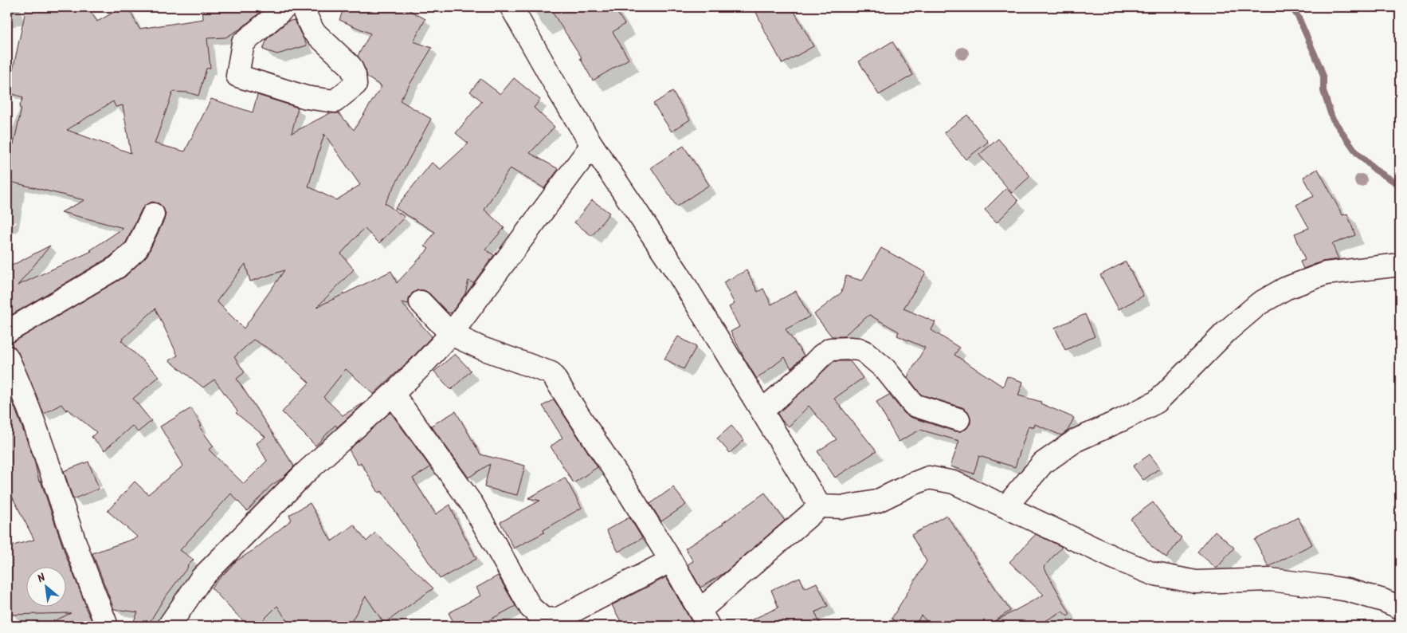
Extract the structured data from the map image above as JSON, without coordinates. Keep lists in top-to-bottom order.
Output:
{
  "north": "top left"
}
